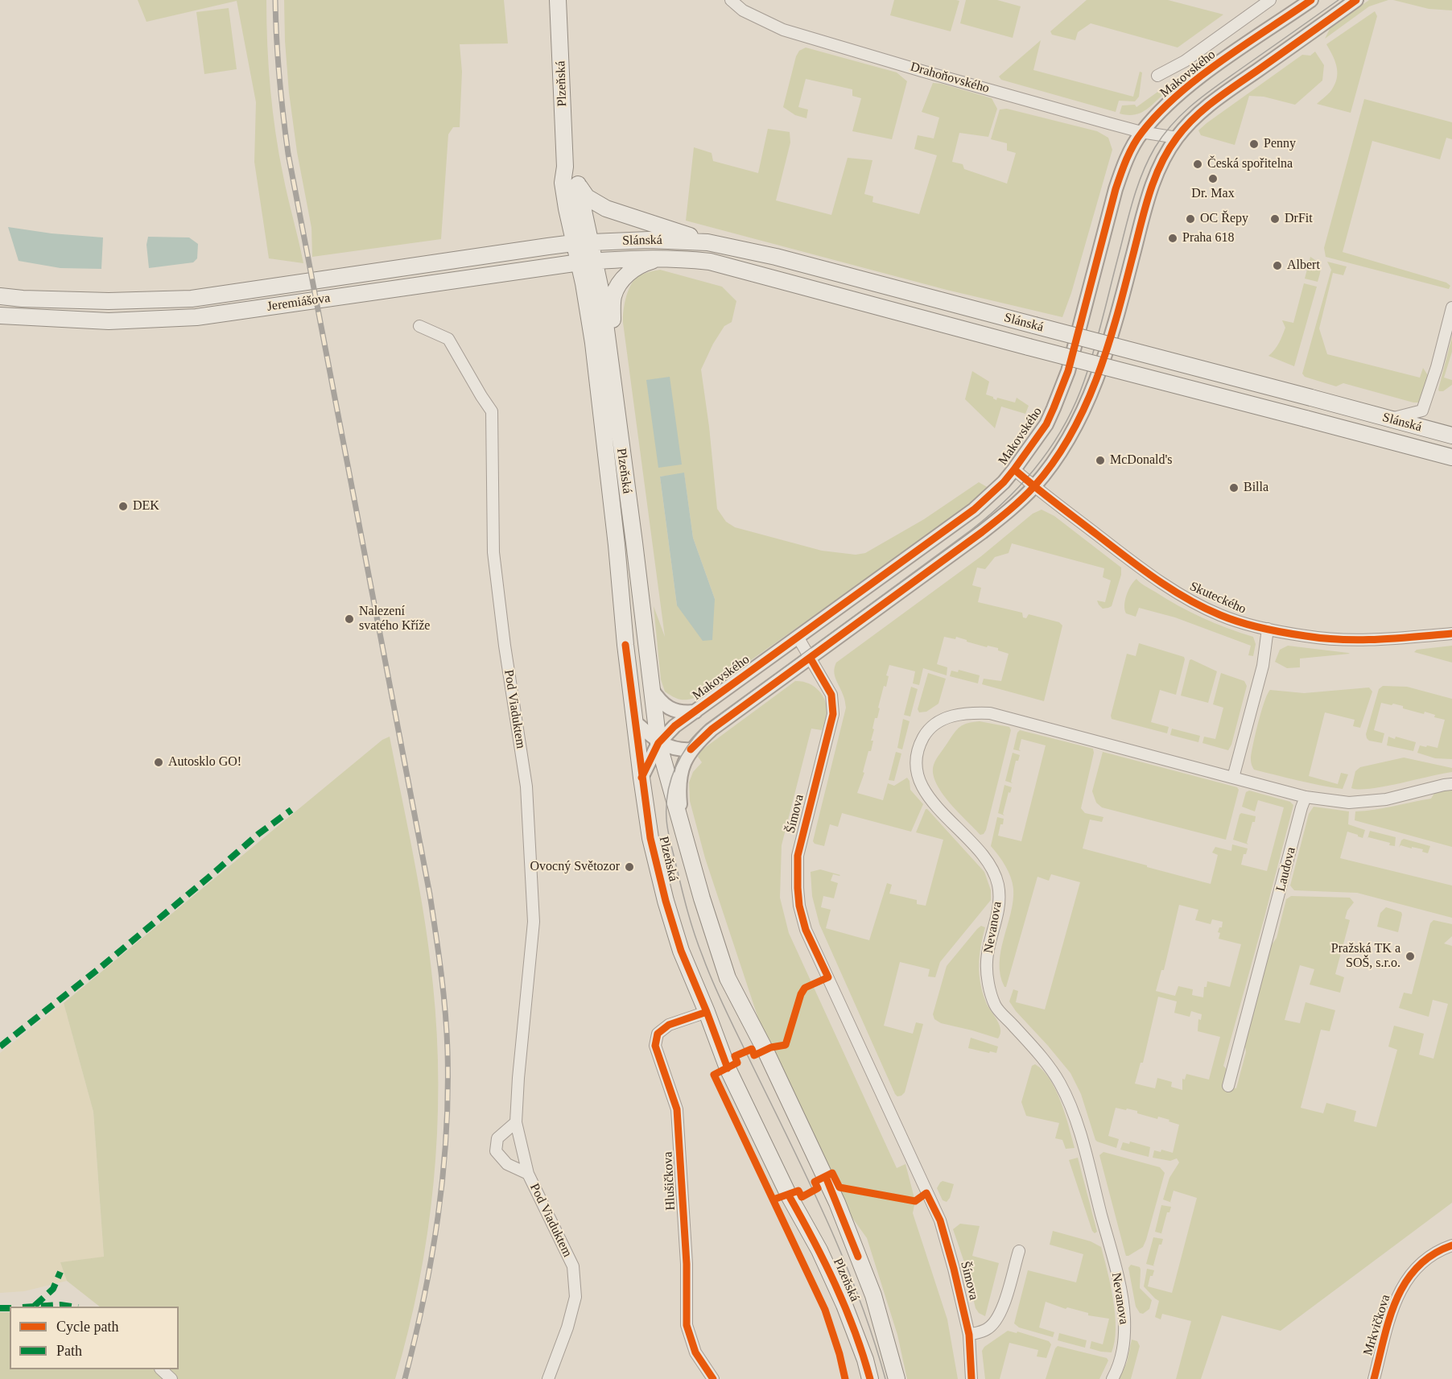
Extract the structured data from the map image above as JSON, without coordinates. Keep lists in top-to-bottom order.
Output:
{
  "streets": {
    "main road": ["Plzeňská", "Slánská", "Jeremiášova"],
    "street": [
      "Makovského",
      "Drahoňovského",
      "Skuteckého",
      "Pod Viaduktem",
      "Šímova",
      "Laudova",
      "Nevanova",
      "Hlušičkova",
      "Mrkvičkova"
    ]
  },
  "crossings": [
    ["Makovského", "Drahoňovského"],
    ["Makovského", "Plzeňská"],
    ["Makovského", "Skuteckého"],
    ["Makovského", "Šímova"],
    ["Plzeňská", "Slánská"],
    ["Plzeňská", "Jeremiášova"],
    ["Plzeňská", "Hlušičkova"],
    ["Slánská", "Jeremiášova"],
    ["Laudova", "Nevanova"]
  ],
  "places": [
    "Penny",
    "Česká spořitelna",
    "Dr. Max",
    "OC Řepy",
    "DrFit",
    "Praha 618",
    "Albert",
    "McDonald's",
    "Billa",
    "DEK",
    "Nalezení svatého Kříže",
    "Autosklo GO!",
    "Ovocný Světozor",
    "Pražská TK a SOŠ, s.r.o."
  ],
  "legend": ["Cycle path", "Path"]
}
